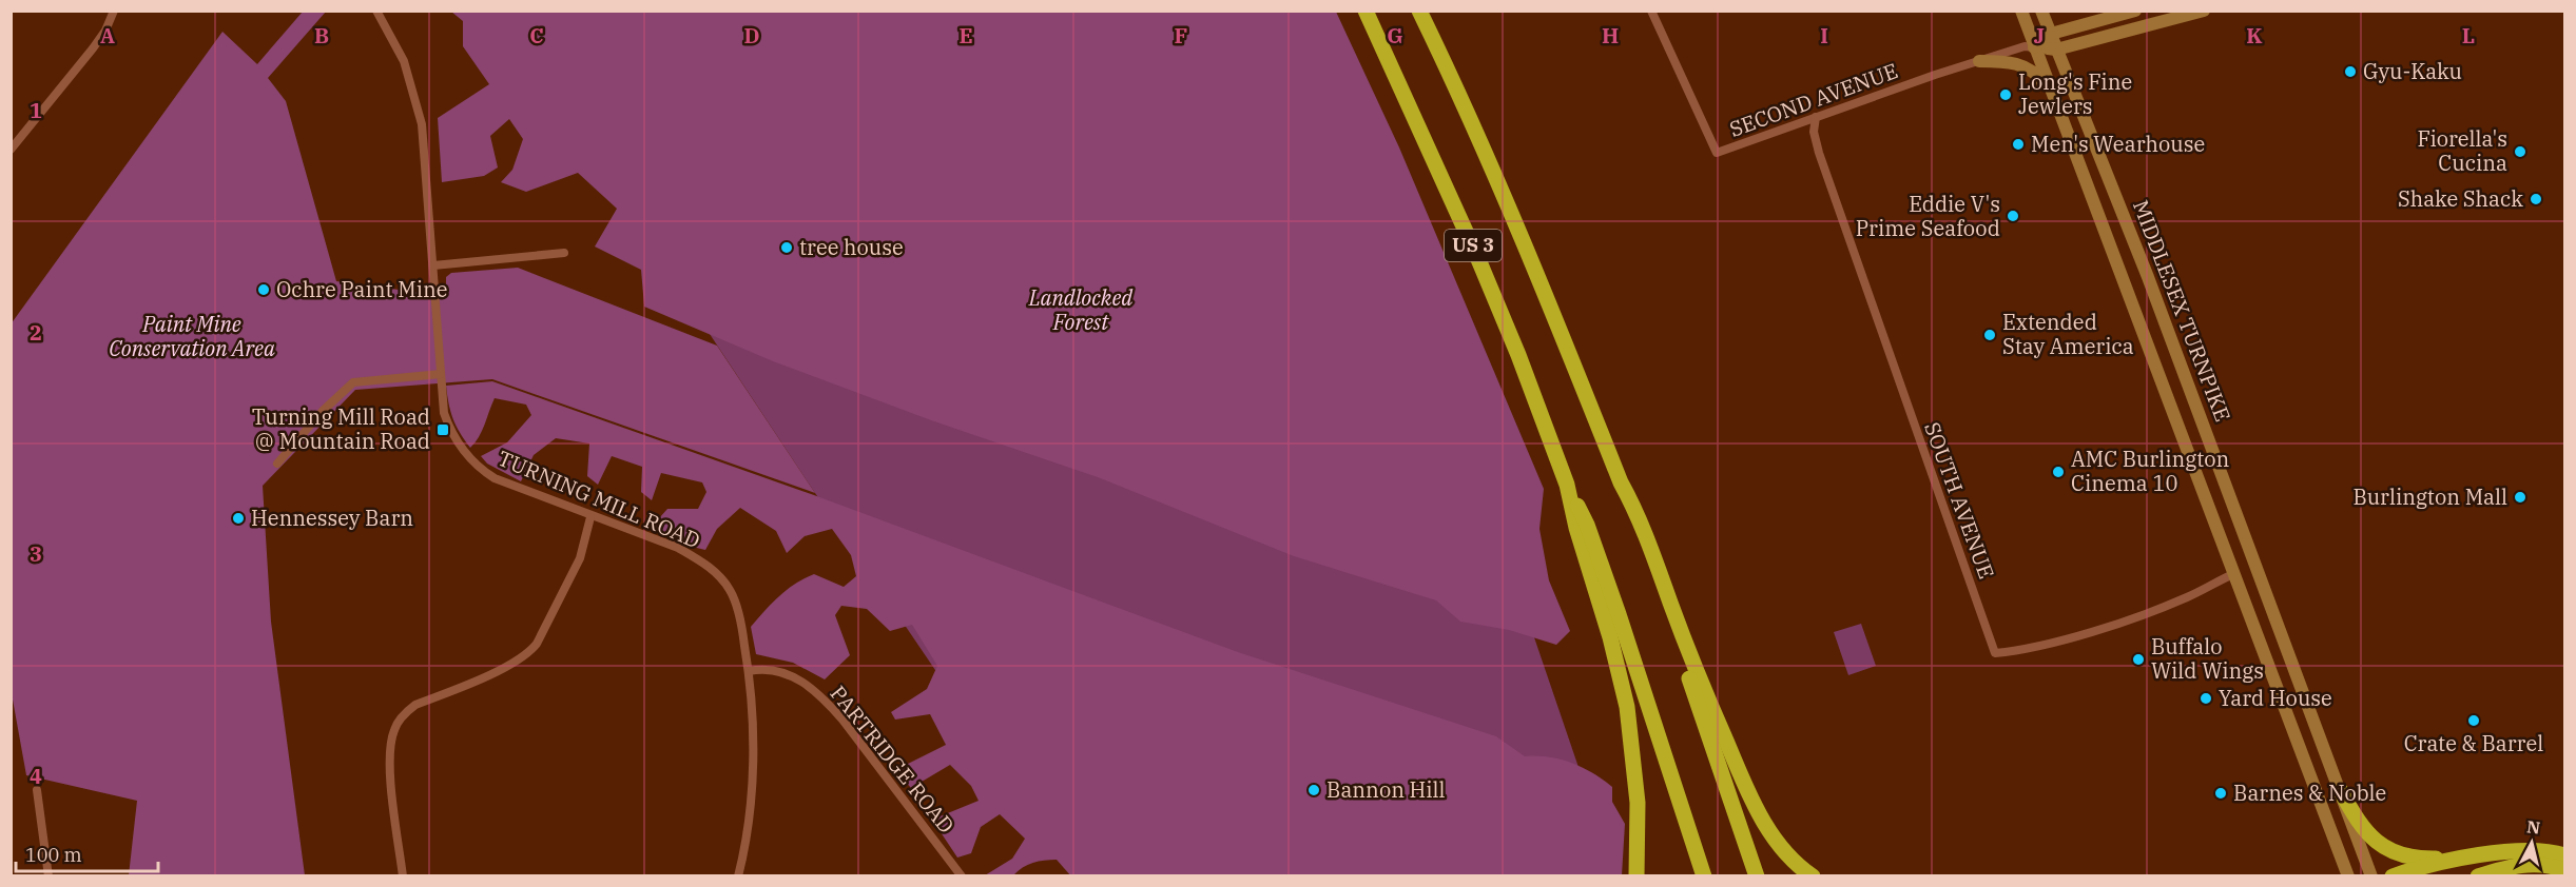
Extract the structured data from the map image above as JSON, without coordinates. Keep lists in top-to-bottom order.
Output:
{
  "streets": {
    "highway": ["US 3"],
    "main road": ["MIDDLESEX TURNPIKE"],
    "street": [
      "SECOND AVENUE",
      "TURNING MILL ROAD",
      "SOUTH AVENUE",
      "PARTRIDGE ROAD"
    ]
  },
  "crossings": [
    ["SECOND AVENUE", "SOUTH AVENUE"],
    ["TURNING MILL ROAD", "PARTRIDGE ROAD"]
  ],
  "parks": ["Landlocked Forest", "Paint Mine Conservation Area"],
  "places": {
    "other": [
      "Gyu-Kaku",
      "Long's Fine Jewlers",
      "Men's Wearhouse",
      "Fiorella's Cucina",
      "Shake Shack",
      "Eddie V's Prime Seafood",
      "tree house",
      "Ochre Paint Mine",
      "Extended Stay America",
      "AMC Burlington Cinema 10",
      "Burlington Mall",
      "Hennessey Barn",
      "Buffalo Wild Wings",
      "Yard House",
      "Crate & Barrel",
      "Bannon Hill",
      "Barnes & Noble"
    ],
    "transit": ["Turning Mill Road @ Mountain Road"]
  },
  "scale_bar": "100 m",
  "north": "top",
  "grid": {
    "columns": [
      "A",
      "B",
      "C",
      "D",
      "E",
      "F",
      "G",
      "H",
      "I",
      "J",
      "K",
      "L"
    ],
    "rows": [
      "1",
      "2",
      "3",
      "4"
    ]
  }
}
